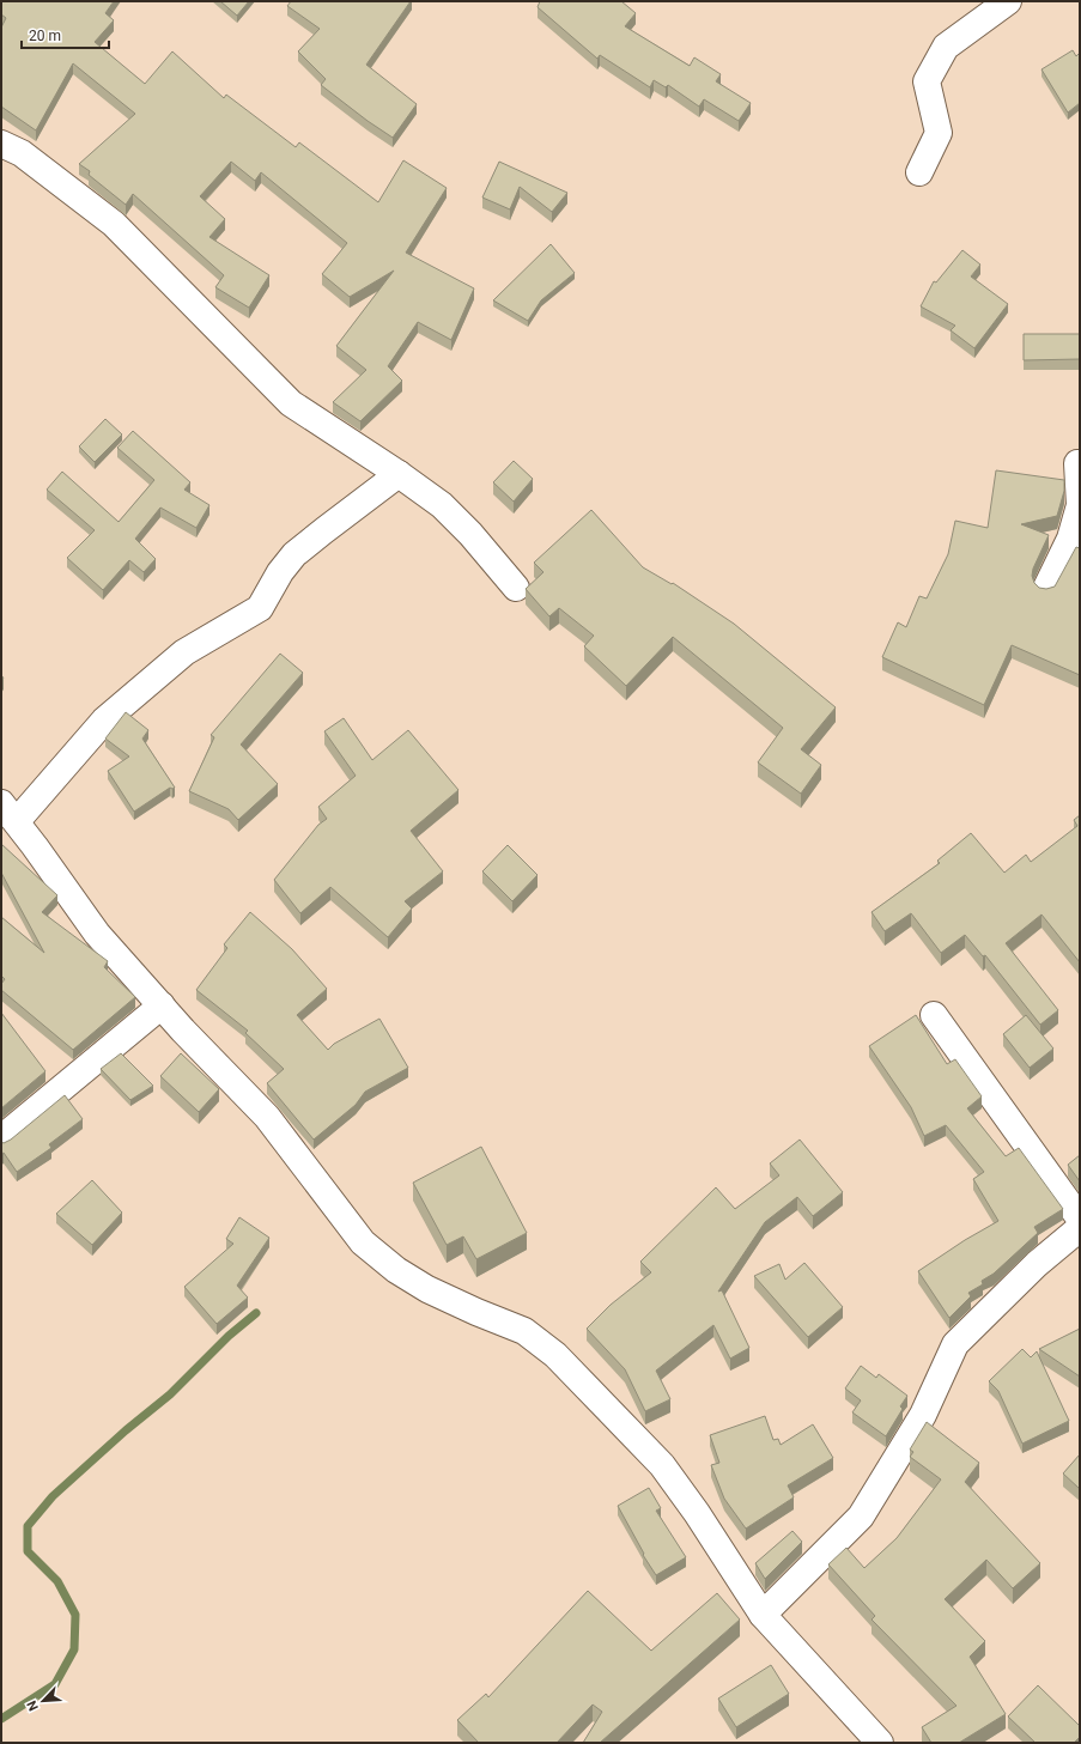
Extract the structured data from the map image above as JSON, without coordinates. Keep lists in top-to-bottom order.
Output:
{
  "scale_bar": "20 m",
  "north": "bottom left"
}
